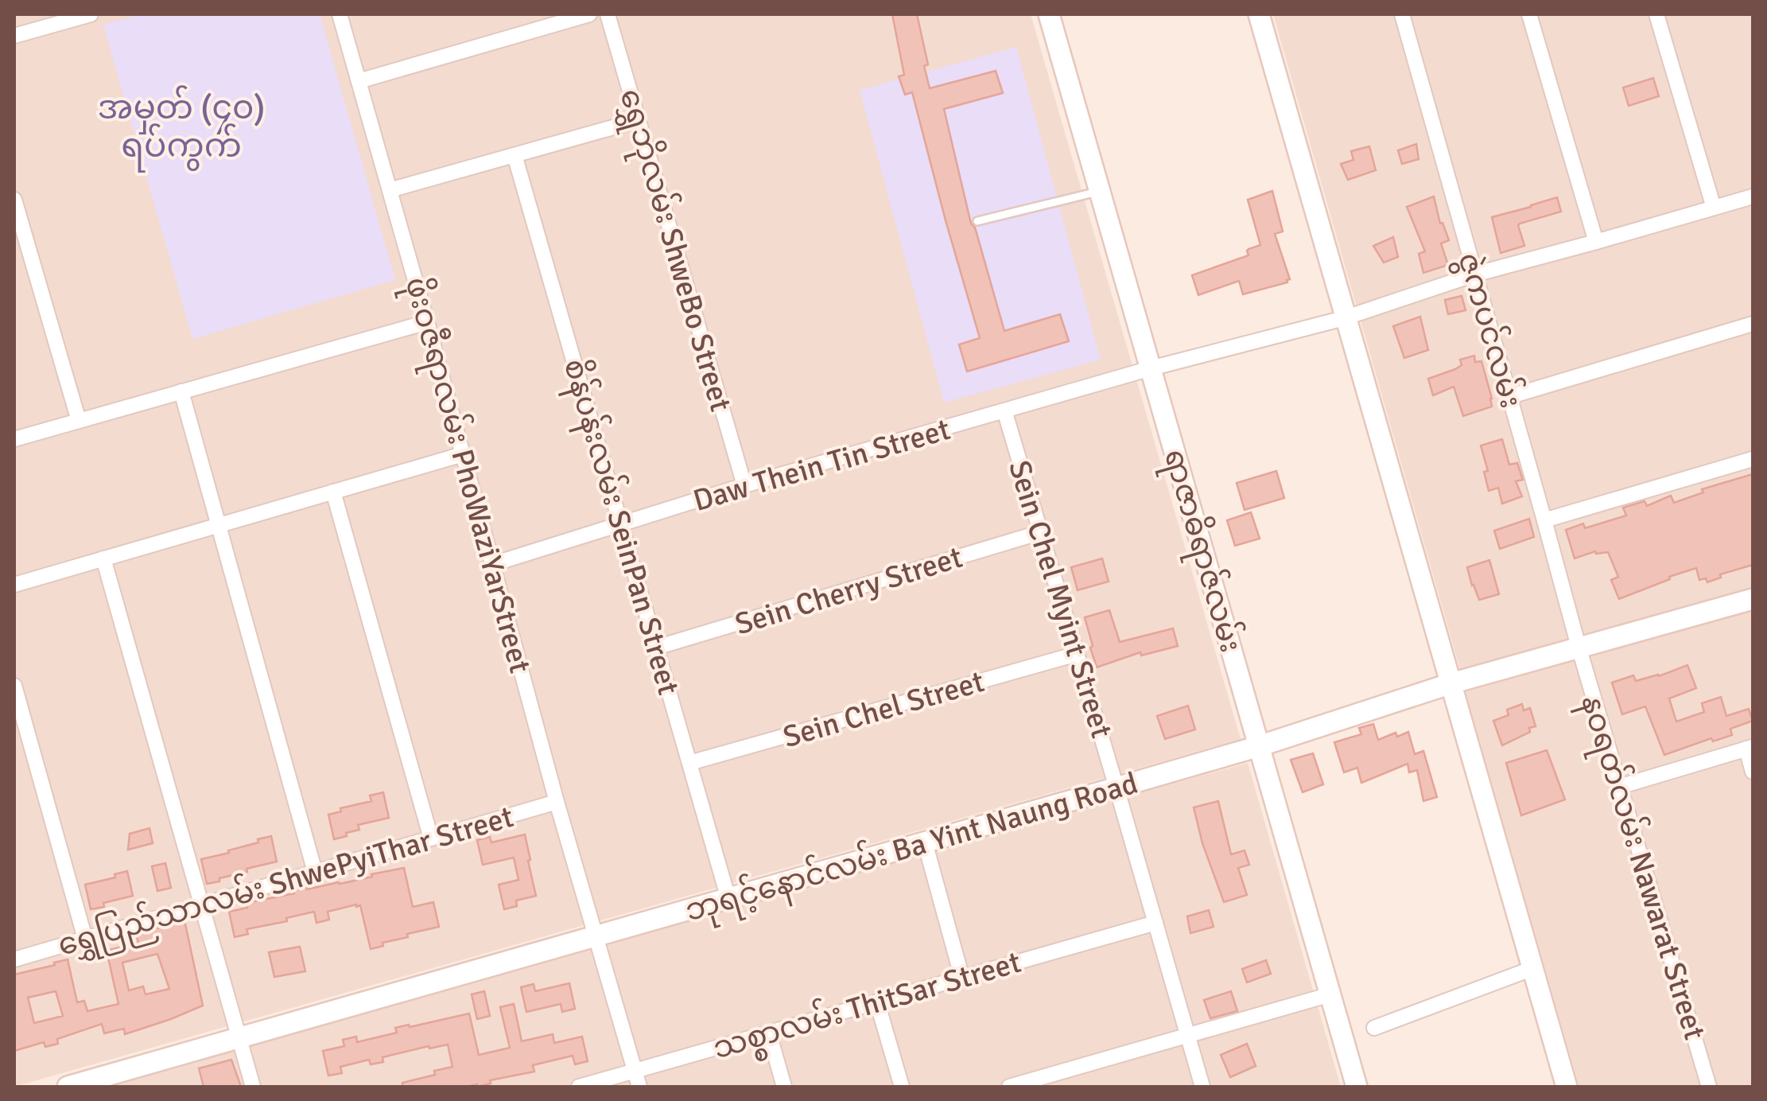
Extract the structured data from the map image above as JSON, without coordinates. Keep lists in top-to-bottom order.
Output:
{
  "streets": {
    "street": [
      "ရွှေဘိုလမ်း ShweBo Street",
      "ဇွဲကပင်လမ်း",
      "Daw Thein Tin Street",
      "ဖိုးဝဇီရာလမ်း PhoWaziYarStreet",
      "စိန်ပန်းလမ်း SeinPan Street",
      "ရာဇာဓိရာဇ်လမ်း",
      "Sein Cherry Street",
      "Sein Chel Myint Street",
      "Sein Chel Street",
      "ဘုရင့်နောင်လမ်း Ba Yint Naung Road",
      "နဝရတ်လမ်း Nawarat Street",
      "ရွှေပြည်သာလမ်း ShwePyiThar Street",
      "သစ္စာလမ်း ThitSar Street"
    ]
  },
  "crossings": [
    ["ရွှေဘိုလမ်း ShweBo Street", "Daw Thein Tin Street"],
    ["ဇွဲကပင်လမ်း", "Daw Thein Tin Street"],
    ["ဇွဲကပင်လမ်း", "ဘုရင့်နောင်လမ်း Ba Yint Naung Road"],
    ["ဇွဲကပင်လမ်း", "နဝရတ်လမ်း Nawarat Street"],
    ["Daw Thein Tin Street", "ဖိုးဝဇီရာလမ်း PhoWaziYarStreet"],
    ["Daw Thein Tin Street", "စိန်ပန်းလမ်း SeinPan Street"],
    ["Daw Thein Tin Street", "ရာဇာဓိရာဇ်လမ်း"],
    ["Daw Thein Tin Street", "Sein Chel Myint Street"],
    ["ဖိုးဝဇီရာလမ်း PhoWaziYarStreet", "ဘုရင့်နောင်လမ်း Ba Yint Naung Road"],
    ["ဖိုးဝဇီရာလမ်း PhoWaziYarStreet", "ရွှေပြည်သာလမ်း ShwePyiThar Street"],
    ["ဖိုးဝဇီရာလမ်း PhoWaziYarStreet", "သစ္စာလမ်း ThitSar Street"],
    ["စိန်ပန်းလမ်း SeinPan Street", "Sein Cherry Street"],
    ["စိန်ပန်းလမ်း SeinPan Street", "Sein Chel Street"],
    ["စိန်ပန်းလမ်း SeinPan Street", "ဘုရင့်နောင်လမ်း Ba Yint Naung Road"],
    ["ရာဇာဓိရာဇ်လမ်း", "ဘုရင့်နောင်လမ်း Ba Yint Naung Road"],
    ["Sein Cherry Street", "Sein Chel Myint Street"],
    ["Sein Chel Myint Street", "Sein Chel Street"],
    ["Sein Chel Myint Street", "ဘုရင့်နောင်လမ်း Ba Yint Naung Road"],
    ["Sein Chel Myint Street", "သစ္စာလမ်း ThitSar Street"],
    ["ဘုရင့်နောင်လမ်း Ba Yint Naung Road", "နဝရတ်လမ်း Nawarat Street"]
  ],
  "districts": ["အမှတ် (၄၀) ရပ်ကွက်"]
}
